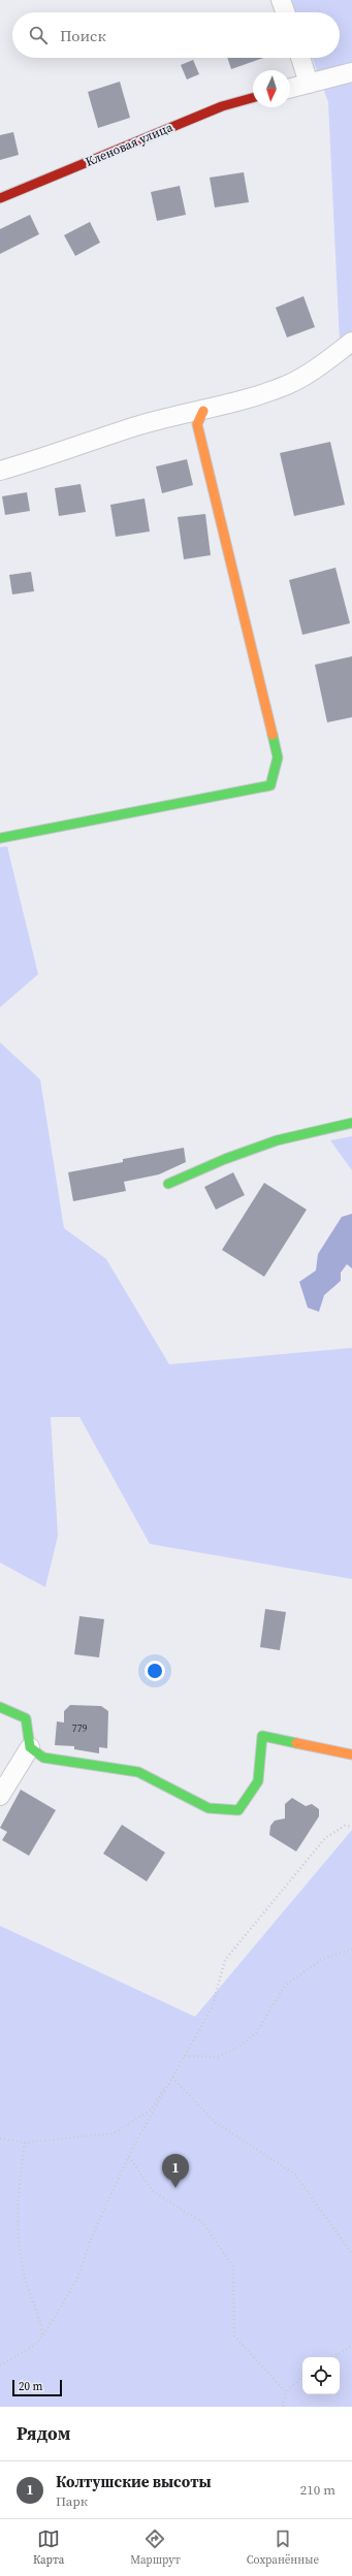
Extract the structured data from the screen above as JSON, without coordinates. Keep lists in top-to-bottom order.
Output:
{
  "streets": {
    "street": ["Кленовая улица"]
  },
  "house_numbers": ["779"],
  "scale_bar": "20 m",
  "north": "bottom",
  "page": {
    "search": "Поиск",
    "pins": "1",
    "scale": "20 m",
    "heading": "Рядом",
    "list": [
      {
        "mark": "1",
        "name": "Колтушские высоты",
        "note": "Парк",
        "value": "210 m"
      }
    ],
    "nav": ["Карта", "Маршрут", "Сохранённые"]
  }
}
